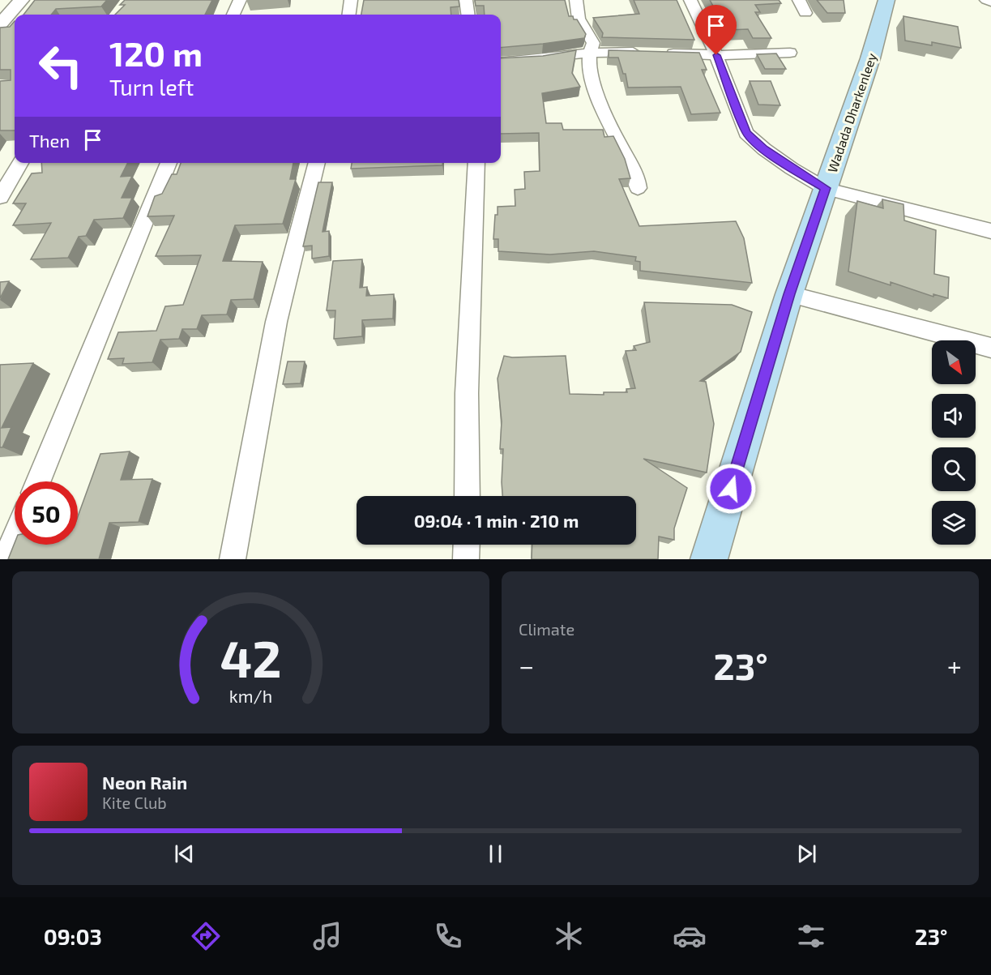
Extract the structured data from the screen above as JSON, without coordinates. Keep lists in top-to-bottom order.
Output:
{
  "streets": {
    "main road": ["Wadada Dharkenleey"]
  },
  "north": "bottom right",
  "page": {
    "turn": ["120 m", "Turn left"],
    "then": "Then",
    "limit": "50",
    "trip": "09:04 · 1 min · 210 m",
    "tile": "Climate",
    "heat": ["−", "23°", "+"],
    "song": ["Neon Rain", "Kite Club"],
    "tabs": ["09:03", "23°"],
    "gauge": ["42", "km/h"]
  }
}
